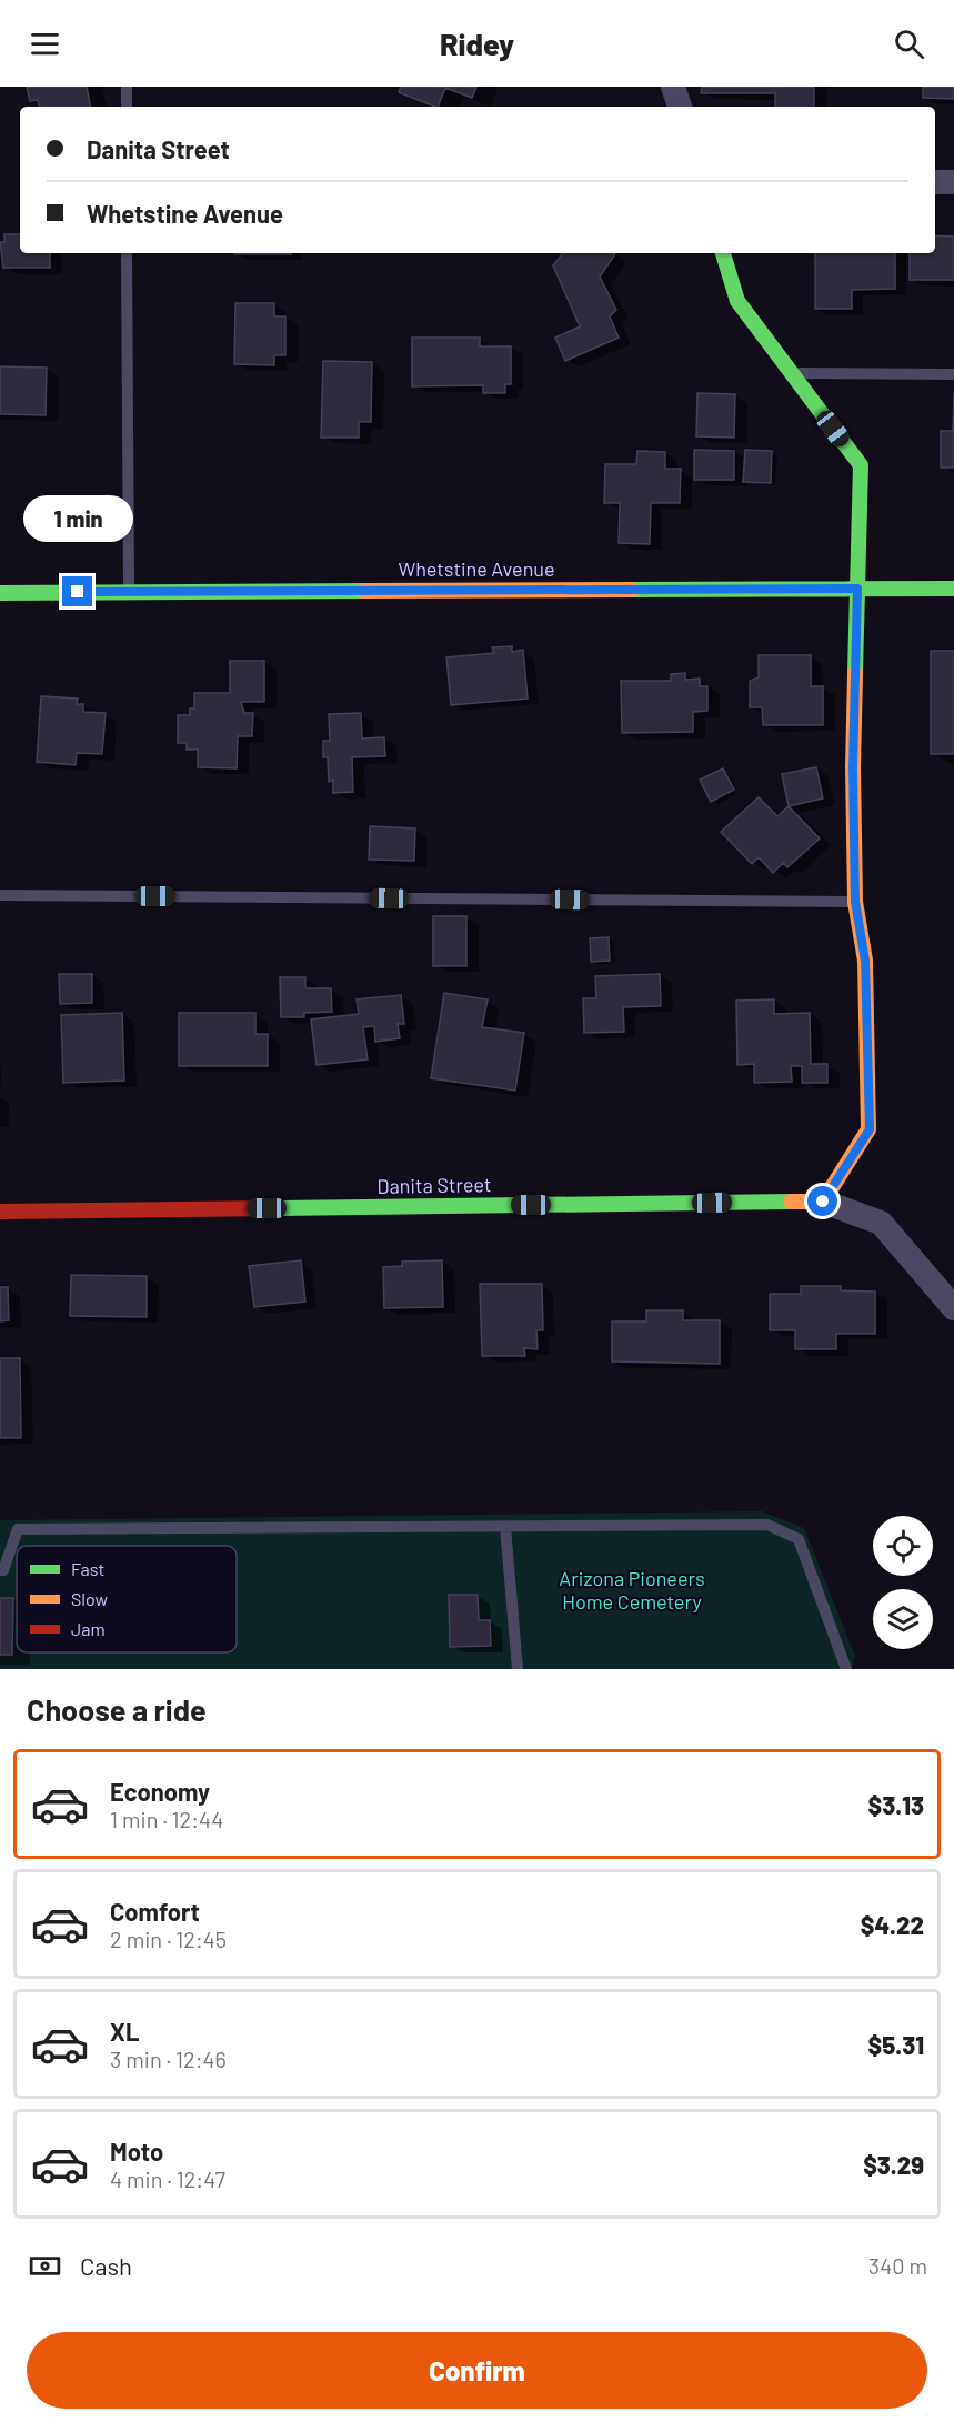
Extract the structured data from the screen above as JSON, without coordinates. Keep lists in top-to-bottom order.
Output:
{
  "streets": {
    "street": ["Whetstine Avenue", "Danita Street"]
  },
  "parks": ["Arizona Pioneers Home Cemetery"],
  "legend": ["Fast", "Slow", "Jam"],
  "page": {
    "header": "Ridey",
    "banner": ["Danita Street", "Whetstine Avenue"],
    "bubble": "1 min",
    "heading": "Choose a ride",
    "list": [
      {
        "name": "Economy",
        "note": "1 min · 12:44",
        "value": "$3.13"
      },
      {
        "name": "Comfort",
        "note": "2 min · 12:45",
        "value": "$4.22"
      },
      {
        "name": "XL",
        "note": "3 min · 12:46",
        "value": "$5.31"
      },
      {
        "name": "Moto",
        "note": "4 min · 12:47",
        "value": "$3.29"
      }
    ],
    "pay": ["Cash", "340 m"],
    "buttons": "Confirm"
  }
}
